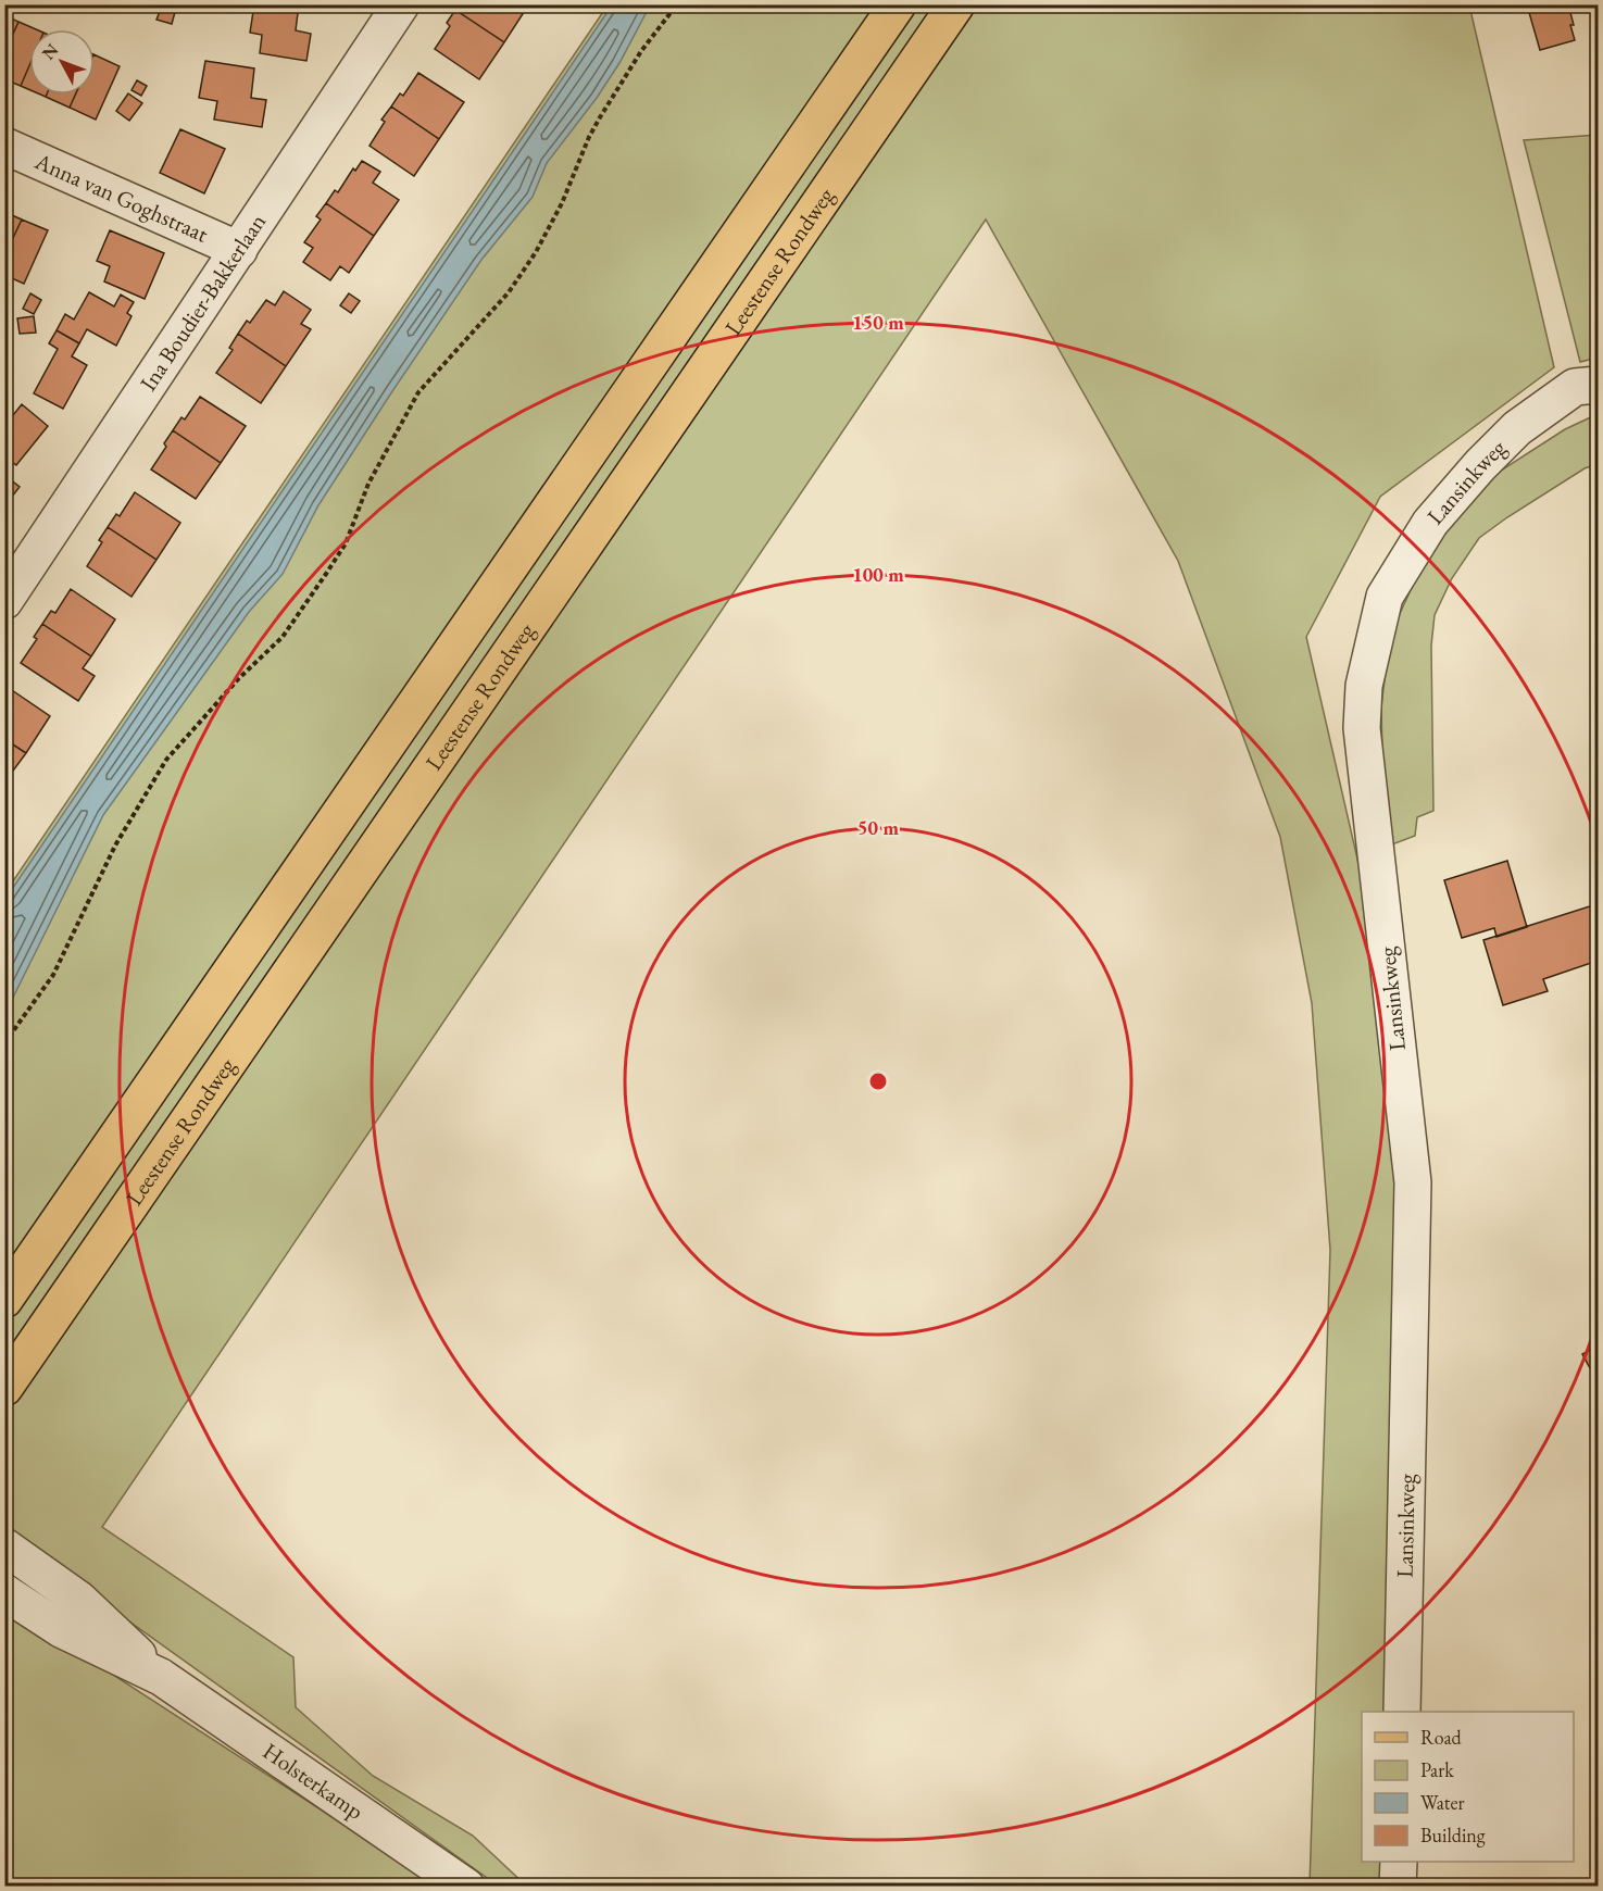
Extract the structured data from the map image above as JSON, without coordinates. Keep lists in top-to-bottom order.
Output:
{
  "streets": {
    "main road": ["Leestense Rondweg"],
    "street": [
      "Anna van Goghstraat",
      "Ina Boudier-Bakkerlaan",
      "Lansinkweg",
      "Holsterkamp"
    ]
  },
  "crossings": [
    ["Anna van Goghstraat", "Ina Boudier-Bakkerlaan"]
  ],
  "legend": [
    "Road",
    "Park",
    "Water",
    "Building"
  ],
  "north": "top left",
  "rings": ["150 m", "100 m", "50 m"]
}
